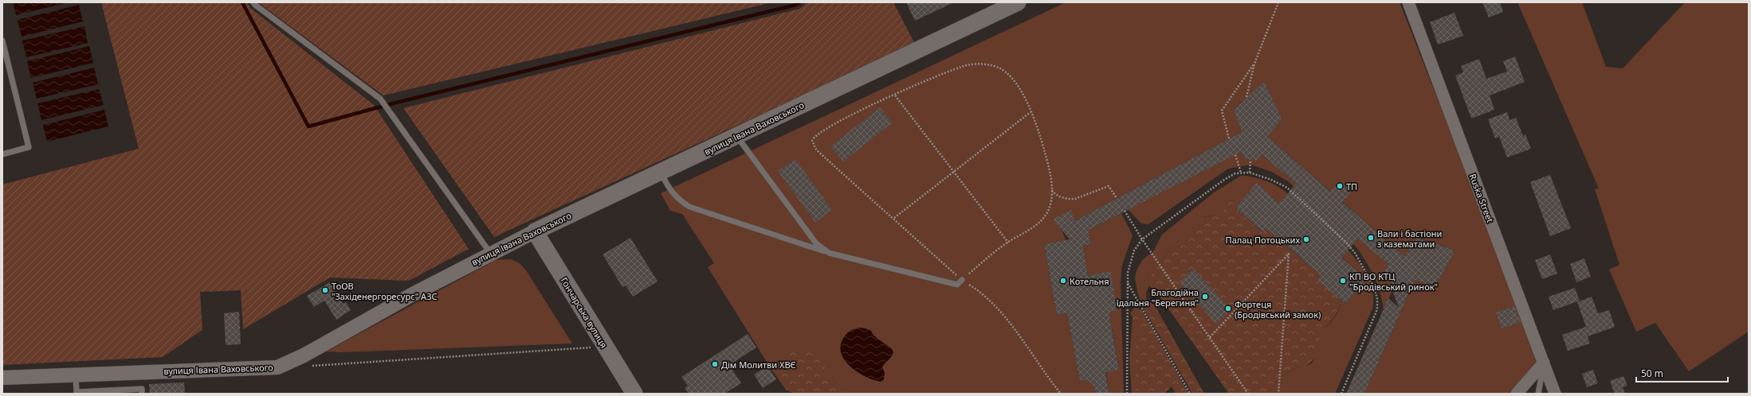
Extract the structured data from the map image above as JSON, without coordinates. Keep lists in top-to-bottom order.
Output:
{
  "streets": {
    "main road": ["вулиця Івана Ваховського", "Гончарська вулиця"],
    "street": ["Ruska Street"]
  },
  "crossings": [
    ["вулиця Івана Ваховського", "Гончарська вулиця"]
  ],
  "places": [
    "ТП",
    "Вали і бастіони з казематами",
    "Палац Потоцьких",
    "Котельня",
    "КП ВО КТЦ \"Бродівський ринок\"",
    "ТоОВ \"Західенергоресурс\" АЗС",
    "Благодійна їдальня \"Берегиня\"",
    "Фортеця (Бродівський замок)",
    "Дім Молитви ХВЄ"
  ],
  "scale_bar": "50 m"
}
